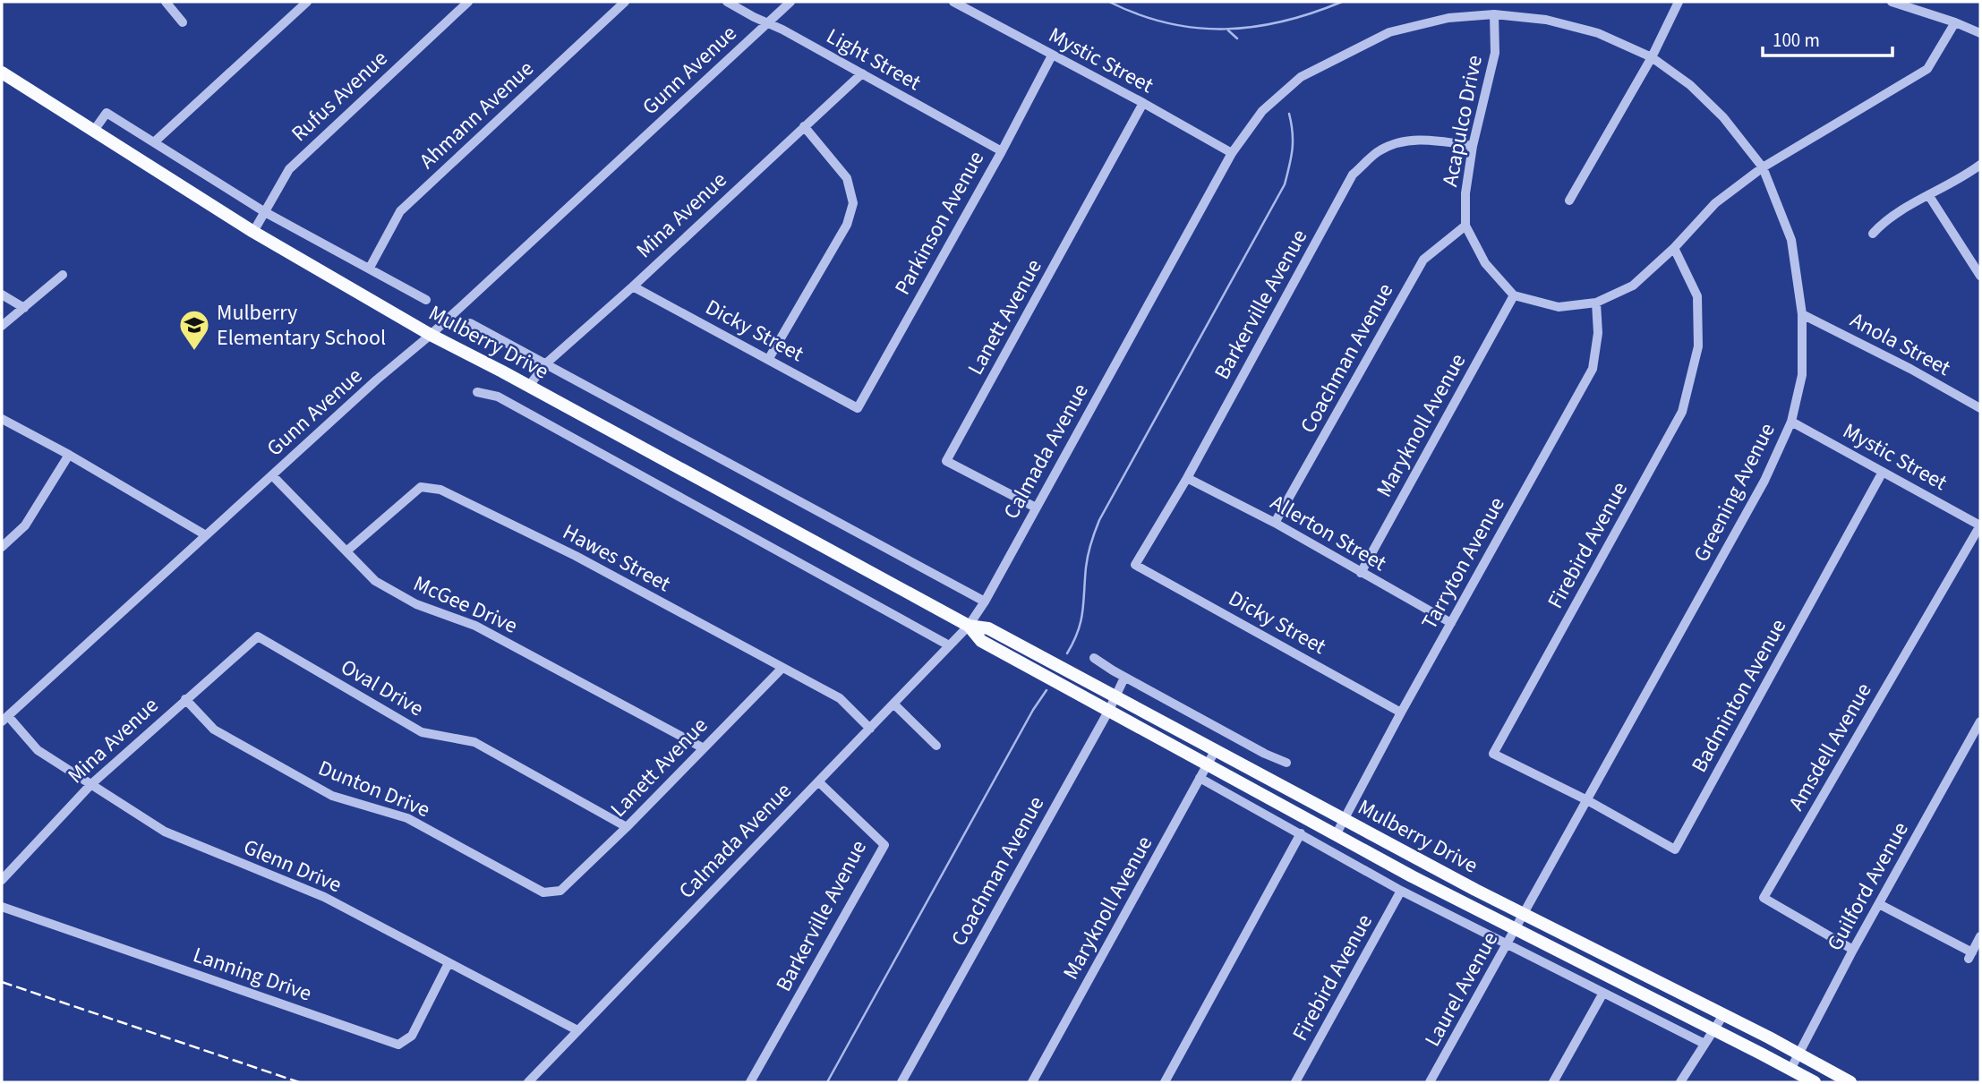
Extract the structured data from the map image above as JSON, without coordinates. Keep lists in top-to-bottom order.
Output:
{
  "streets": {
    "main road": ["Mulberry Drive"],
    "street": [
      "Light Street",
      "Mystic Street",
      "Gunn Avenue",
      "Rufus Avenue",
      "Ahmann Avenue",
      "Acapulco Drive",
      "Mina Avenue",
      "Parkinson Avenue",
      "Barkerville Avenue",
      "Lanett Avenue",
      "Dicky Street",
      "Anola Street",
      "Coachman Avenue",
      "Maryknoll Avenue",
      "Calmada Avenue",
      "Greening Avenue",
      "Allerton Street",
      "Firebird Avenue",
      "Hawes Street",
      "Tarryton Avenue",
      "McGee Drive",
      "Oval Drive",
      "Badminton Avenue",
      "Amsdell Avenue",
      "Dunton Drive",
      "Glenn Drive",
      "Guilford Avenue",
      "Lanning Drive",
      "Laurel Avenue"
    ]
  },
  "crossings": [
    ["Light Street", "Gunn Avenue"],
    ["Light Street", "Mina Avenue"],
    ["Light Street", "Parkinson Avenue"],
    ["Mystic Street", "Parkinson Avenue"],
    ["Mystic Street", "Lanett Avenue"],
    ["Mystic Street", "Calmada Avenue"],
    ["Mystic Street", "Greening Avenue"],
    ["Mystic Street", "Badminton Avenue"],
    ["Mystic Street", "Amsdell Avenue"],
    ["Gunn Avenue", "Mulberry Drive"],
    ["Gunn Avenue", "McGee Drive"],
    ["Gunn Avenue", "Glenn Drive"],
    ["Rufus Avenue", "Mulberry Drive"],
    ["Ahmann Avenue", "Mulberry Drive"],
    ["Acapulco Drive", "Barkerville Avenue"],
    ["Acapulco Drive", "Coachman Avenue"],
    ["Acapulco Drive", "Maryknoll Avenue"],
    ["Acapulco Drive", "Calmada Avenue"],
    ["Mina Avenue", "Dicky Street"],
    ["Mina Avenue", "Mulberry Drive"],
    ["Mina Avenue", "Oval Drive"],
    ["Mina Avenue", "Dunton Drive"],
    ["Mina Avenue", "Glenn Drive"],
    ["Parkinson Avenue", "Dicky Street"],
    ["Barkerville Avenue", "Dicky Street"],
    ["Barkerville Avenue", "Calmada Avenue"],
    ["Barkerville Avenue", "Allerton Street"],
    ["Lanett Avenue", "Calmada Avenue"],
    ["Lanett Avenue", "Hawes Street"],
    ["Lanett Avenue", "McGee Drive"],
    ["Lanett Avenue", "Oval Drive"],
    ["Lanett Avenue", "Dunton Drive"],
    ["Dicky Street", "Tarryton Avenue"],
    ["Mulberry Drive", "Coachman Avenue"],
    ["Mulberry Drive", "Maryknoll Avenue"],
    ["Mulberry Drive", "Calmada Avenue"],
    ["Mulberry Drive", "Greening Avenue"],
    ["Mulberry Drive", "Tarryton Avenue"],
    ["Mulberry Drive", "Guilford Avenue"],
    ["Mulberry Drive", "Laurel Avenue"],
    ["Anola Street", "Greening Avenue"],
    ["Coachman Avenue", "Allerton Street"],
    ["Maryknoll Avenue", "Allerton Street"],
    ["Calmada Avenue", "Greening Avenue"],
    ["Calmada Avenue", "Hawes Street"],
    ["Calmada Avenue", "Glenn Drive"],
    ["Greening Avenue", "Firebird Avenue"],
    ["Greening Avenue", "Badminton Avenue"],
    ["Greening Avenue", "Laurel Avenue"],
    ["Allerton Street", "Tarryton Avenue"],
    ["Firebird Avenue", "Badminton Avenue"],
    ["Hawes Street", "McGee Drive"],
    ["Amsdell Avenue", "Guilford Avenue"],
    ["Glenn Drive", "Lanning Drive"]
  ],
  "places": {
    "school or university": ["Mulberry Elementary School"]
  },
  "scale_bar": "100 m"
}
